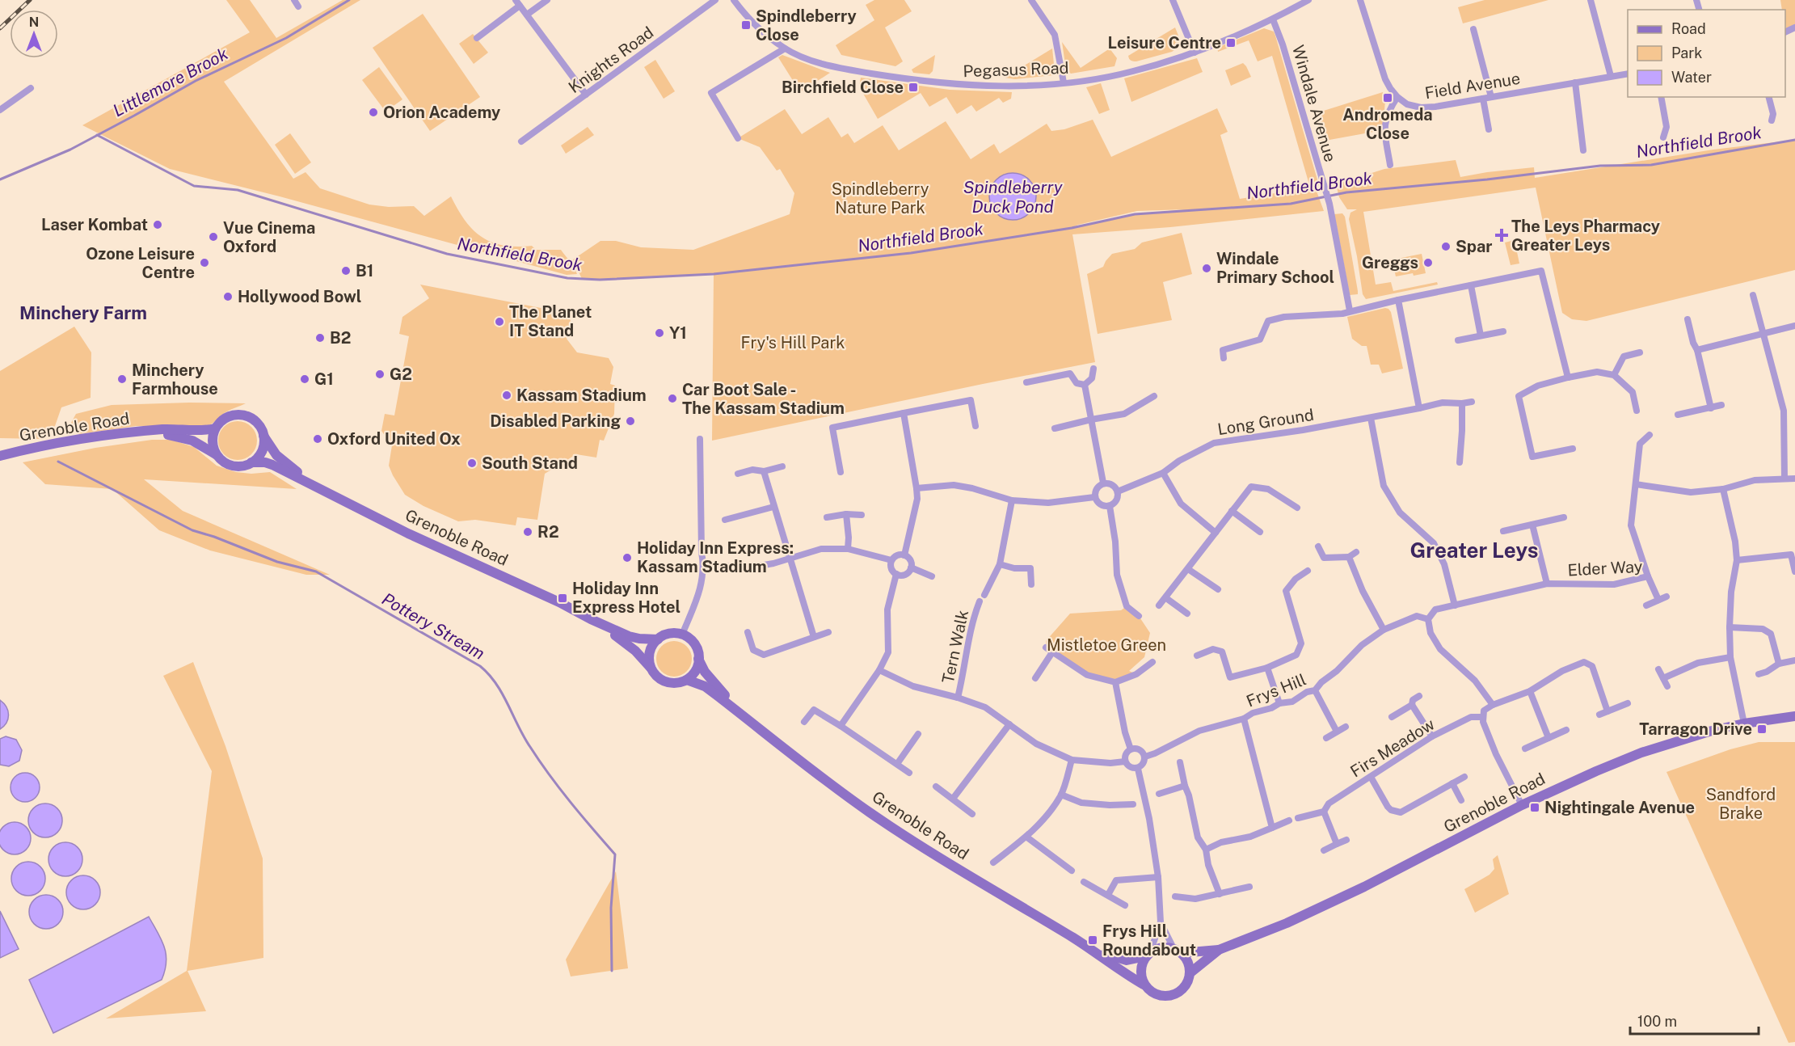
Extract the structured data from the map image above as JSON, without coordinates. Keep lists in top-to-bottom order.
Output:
{
  "streets": {
    "street": [
      "Knights Road",
      "Pegasus Road",
      "Field Avenue",
      "Windale Avenue",
      "Long Ground",
      "Grenoble Road",
      "Elder Way",
      "Tern Walk",
      "Frys Hill",
      "Firs Meadow"
    ]
  },
  "crossings": [
    ["Pegasus Road", "Windale Avenue"]
  ],
  "districts": ["Minchery Farm", "Greater Leys"],
  "water": [
    "Littlemore Brook",
    "Northfield Brook",
    "Spindleberry Duck Pond",
    "Pottery Stream"
  ],
  "parks": [
    "Spindleberry Nature Park",
    "Fry's Hill Park",
    "Mistletoe Green",
    "Sandford Brake"
  ],
  "places": {
    "transit": [
      "Spindleberry Close",
      "Leisure Centre",
      "Birchfield Close",
      "Andromeda Close",
      "Holiday Inn Express Hotel",
      "Tarragon Drive",
      "Nightingale Avenue",
      "Frys Hill Roundabout"
    ],
    "other": [
      "Orion Academy",
      "Laser Kombat",
      "Vue Cinema Oxford",
      "Spar",
      "Ozone Leisure Centre",
      "Greggs",
      "Windale Primary School",
      "B1",
      "Hollywood Bowl",
      "The Planet IT Stand",
      "Y1",
      "B2",
      "G2",
      "Minchery Farmhouse",
      "G1",
      "Kassam Stadium",
      "Car Boot Sale - The Kassam Stadium",
      "Disabled Parking",
      "Oxford United Ox",
      "South Stand",
      "R2",
      "Holiday Inn Express: Kassam Stadium"
    ],
    "health": ["The Leys Pharmacy Greater Leys"]
  },
  "legend": ["Road", "Park", "Water"],
  "scale_bar": "100 m",
  "north": "top"
}
